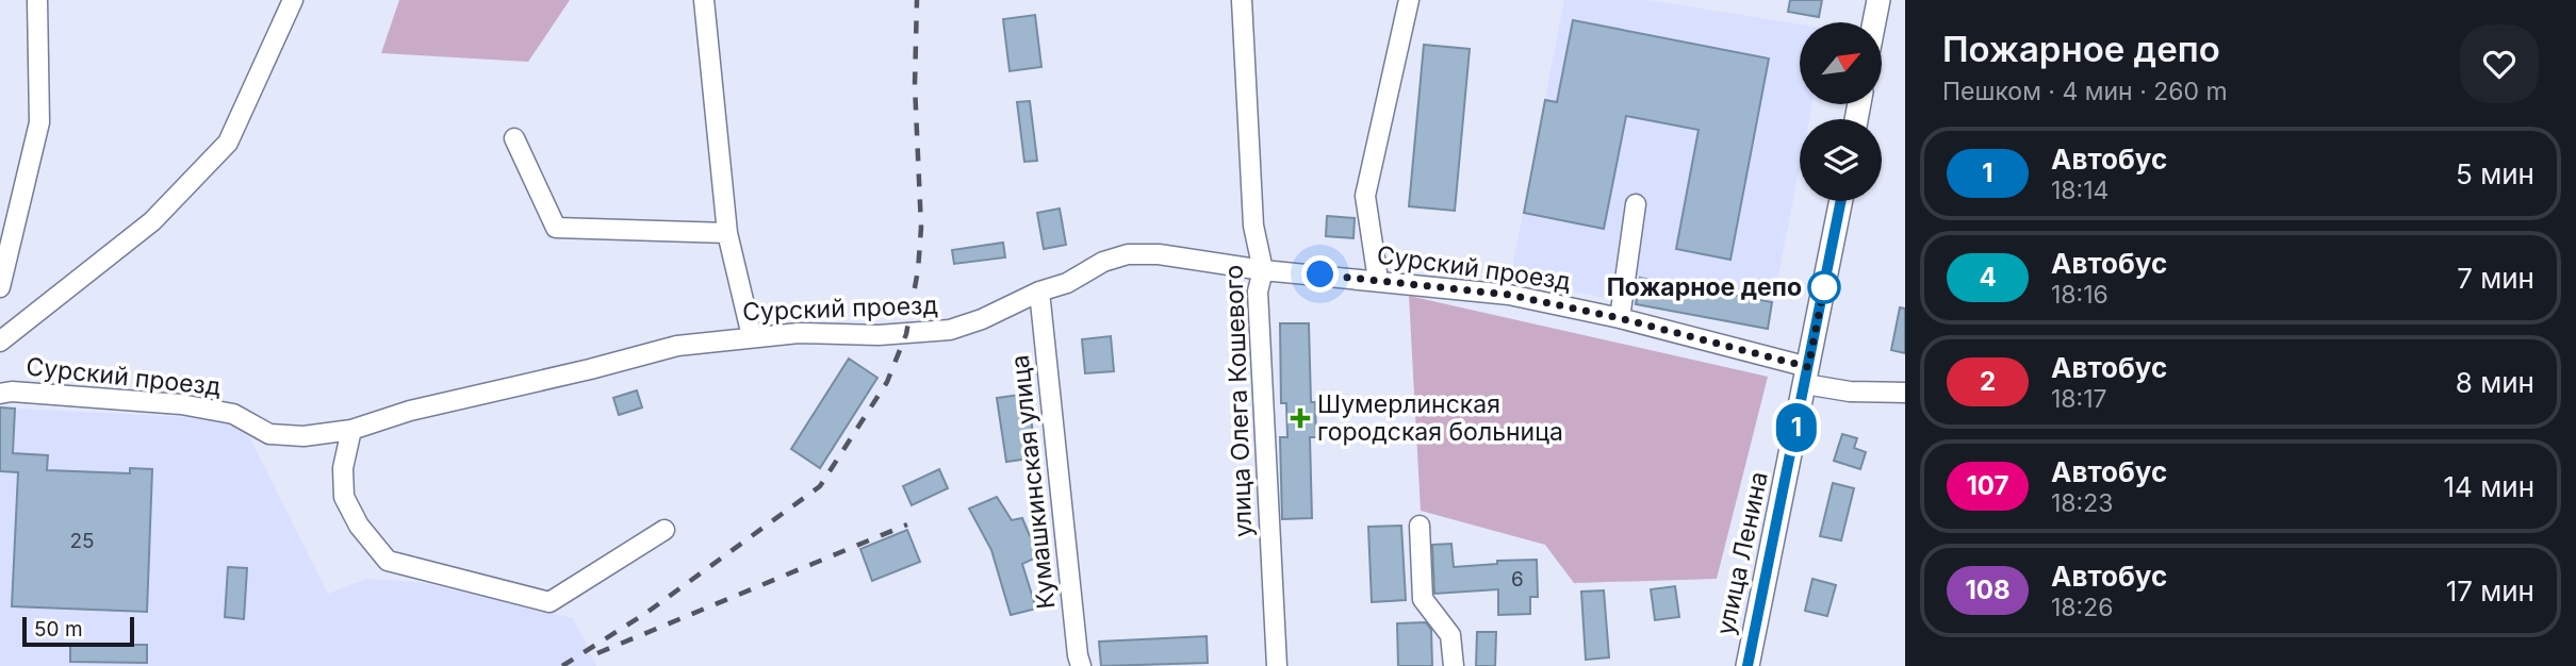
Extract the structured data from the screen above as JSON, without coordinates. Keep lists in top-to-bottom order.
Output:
{
  "streets": {
    "main road": ["улица Ленина"],
    "street": ["Сурский проезд", "улица Олега Кошевого", "Кумашкинская улица"]
  },
  "crossings": [
    ["Сурский проезд", "улица Олега Кошевого"],
    ["Сурский проезд", "Кумашкинская улица"],
    ["Сурский проезд", "улица Ленина"]
  ],
  "places": {
    "other": ["Пожарное депо"],
    "health": ["Шумерлинская городская больница"]
  },
  "lines": ["bus line 1"],
  "house_numbers": ["25", "6"],
  "scale_bar": "50 m",
  "north": "top right",
  "page": {
    "on_map": "1",
    "heading": ["Пожарное депо", "Пешком · 4 мин · 260 m"],
    "list": [
      {
        "mark": "1",
        "name": "Автобус",
        "note": "18:14",
        "value": "5 мин"
      },
      {
        "mark": "4",
        "name": "Автобус",
        "note": "18:16",
        "value": "7 мин"
      },
      {
        "mark": "2",
        "name": "Автобус",
        "note": "18:17",
        "value": "8 мин"
      },
      {
        "mark": "107",
        "name": "Автобус",
        "note": "18:23",
        "value": "14 мин"
      },
      {
        "mark": "108",
        "name": "Автобус",
        "note": "18:26",
        "value": "17 мин"
      }
    ],
    "scale": "50 m"
  }
}
